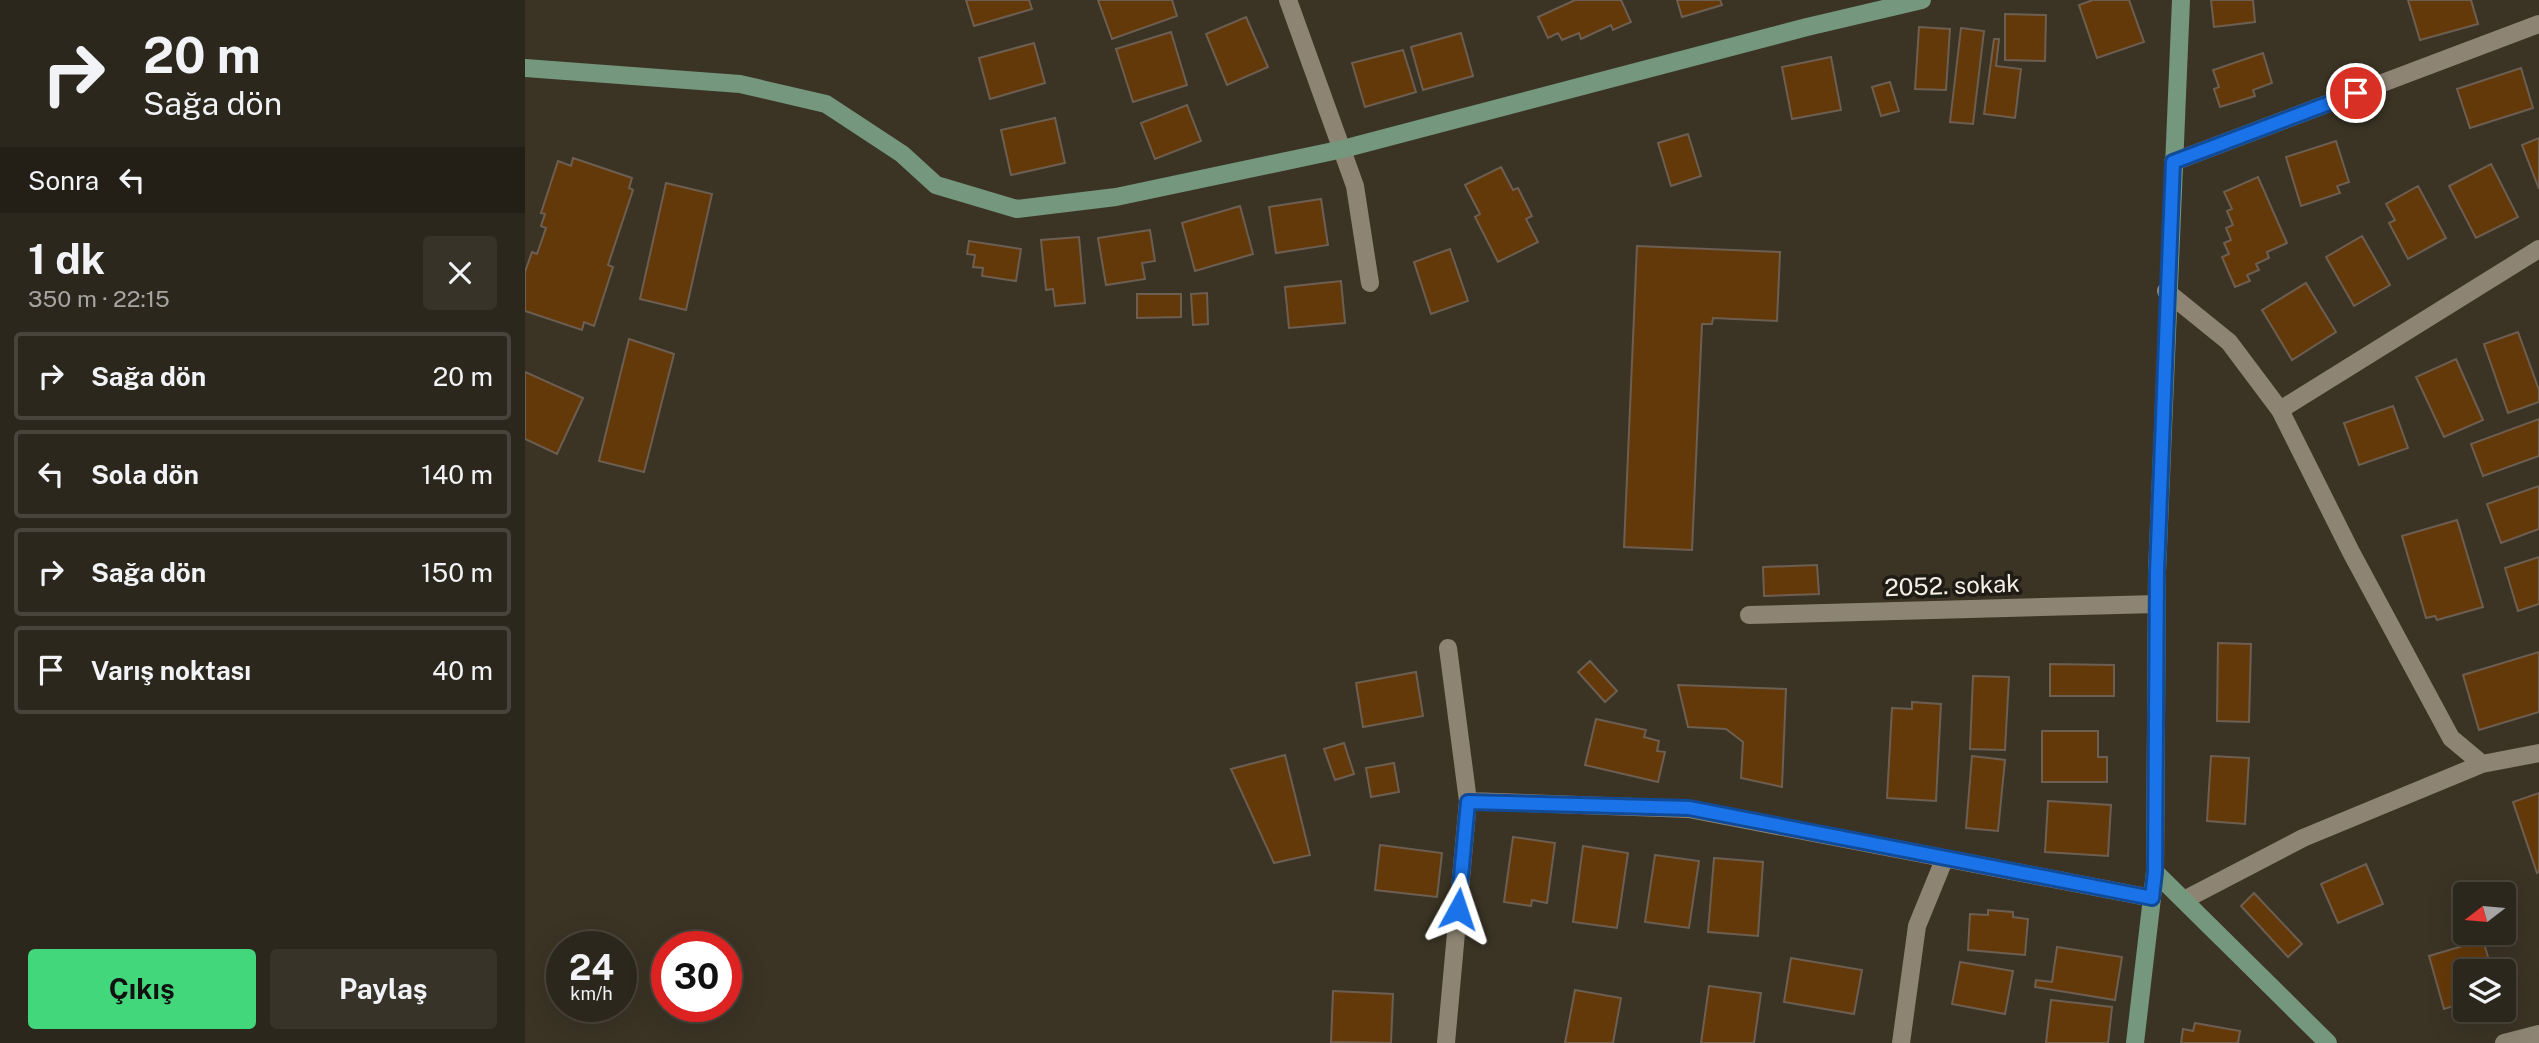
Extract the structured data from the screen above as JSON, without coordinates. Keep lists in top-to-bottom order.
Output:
{
  "streets": {
    "street": ["2052. sokak"]
  },
  "north": "left",
  "page": {
    "turn": ["20 m", "Sağa dön"],
    "then": "Sonra",
    "heading": ["1 dk", "350 m · 22:15"],
    "list": [
      {
        "name": "Sağa dön",
        "value": "20 m"
      },
      {
        "name": "Sola dön",
        "value": "140 m"
      },
      {
        "name": "Sağa dön",
        "value": "150 m"
      },
      {
        "name": "Varış noktası",
        "value": "40 m"
      }
    ],
    "speed": "24 km/h",
    "limit": "30",
    "buttons": ["Çıkış", "Paylaş"]
  }
}
